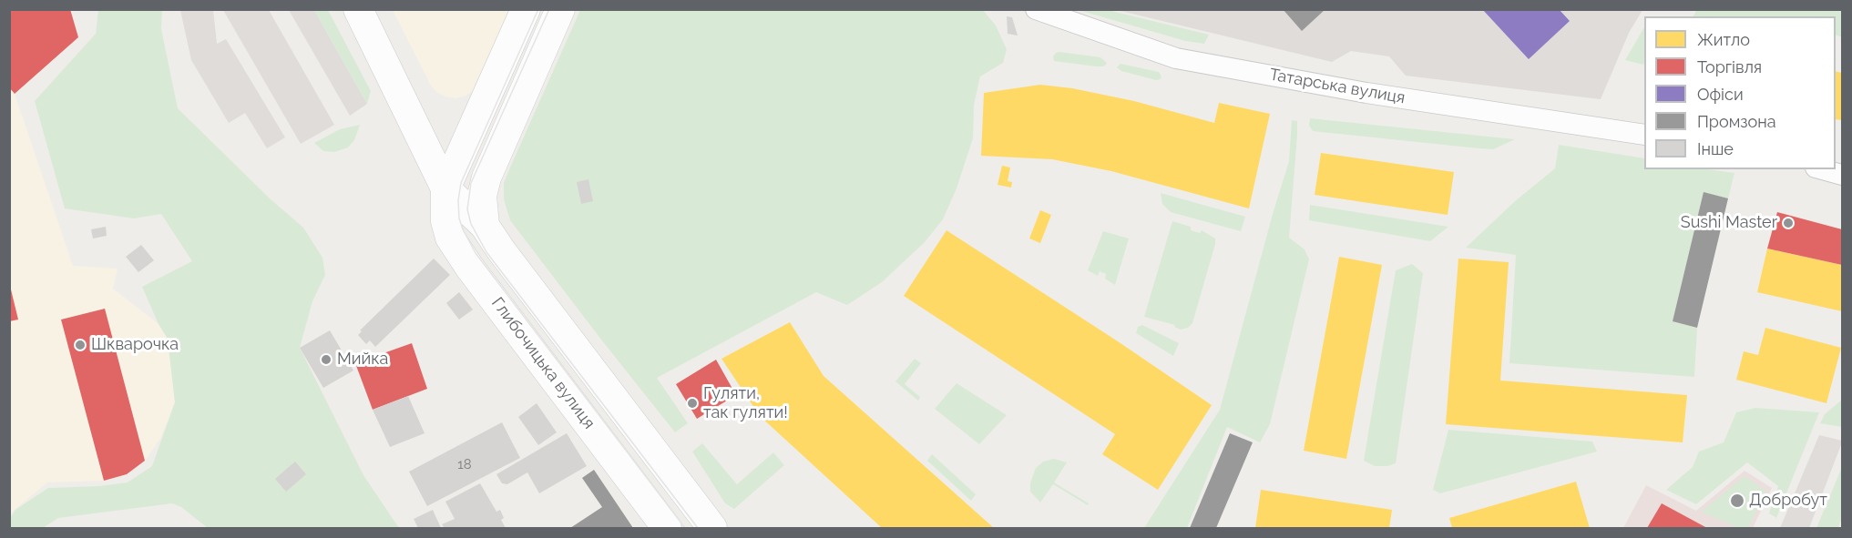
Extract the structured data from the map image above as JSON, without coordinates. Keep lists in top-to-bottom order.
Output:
{
  "streets": {
    "main road": ["Глибочицька вулиця"],
    "street": ["Татарська вулиця"]
  },
  "places": [
    "Sushi Master",
    "Шкварочка",
    "Мийка",
    "Гуляти, так гуляти!",
    "Добробут"
  ],
  "house_numbers": ["18"],
  "legend": [
    "Житло",
    "Торгівля",
    "Офіси",
    "Промзона",
    "Інше"
  ]
}
